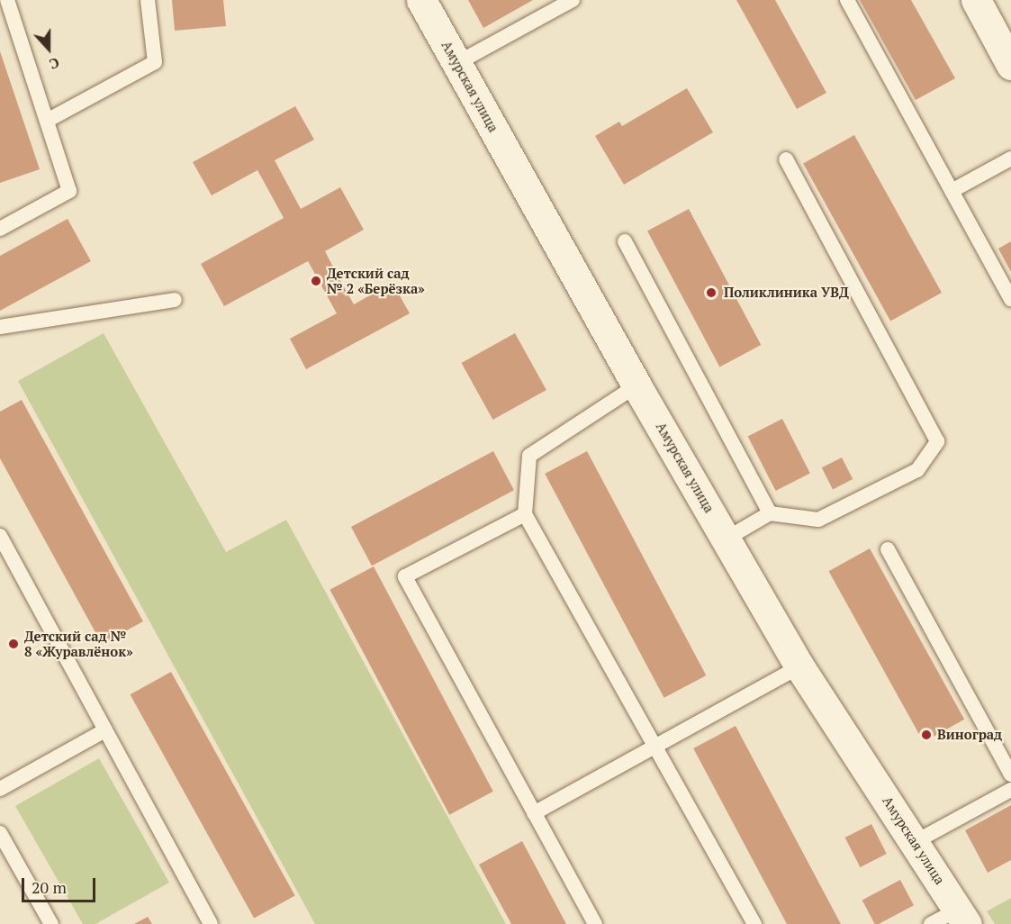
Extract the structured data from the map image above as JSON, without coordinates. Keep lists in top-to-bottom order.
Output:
{
  "streets": {
    "street": ["Амурская улица"]
  },
  "places": [
    "Детский сад № 2 «Берёзка»",
    "Поликлиника УВД",
    "Детский сад № 8 «Журавлёнок»",
    "Виноград"
  ],
  "scale_bar": "20 m",
  "north": "bottom"
}
